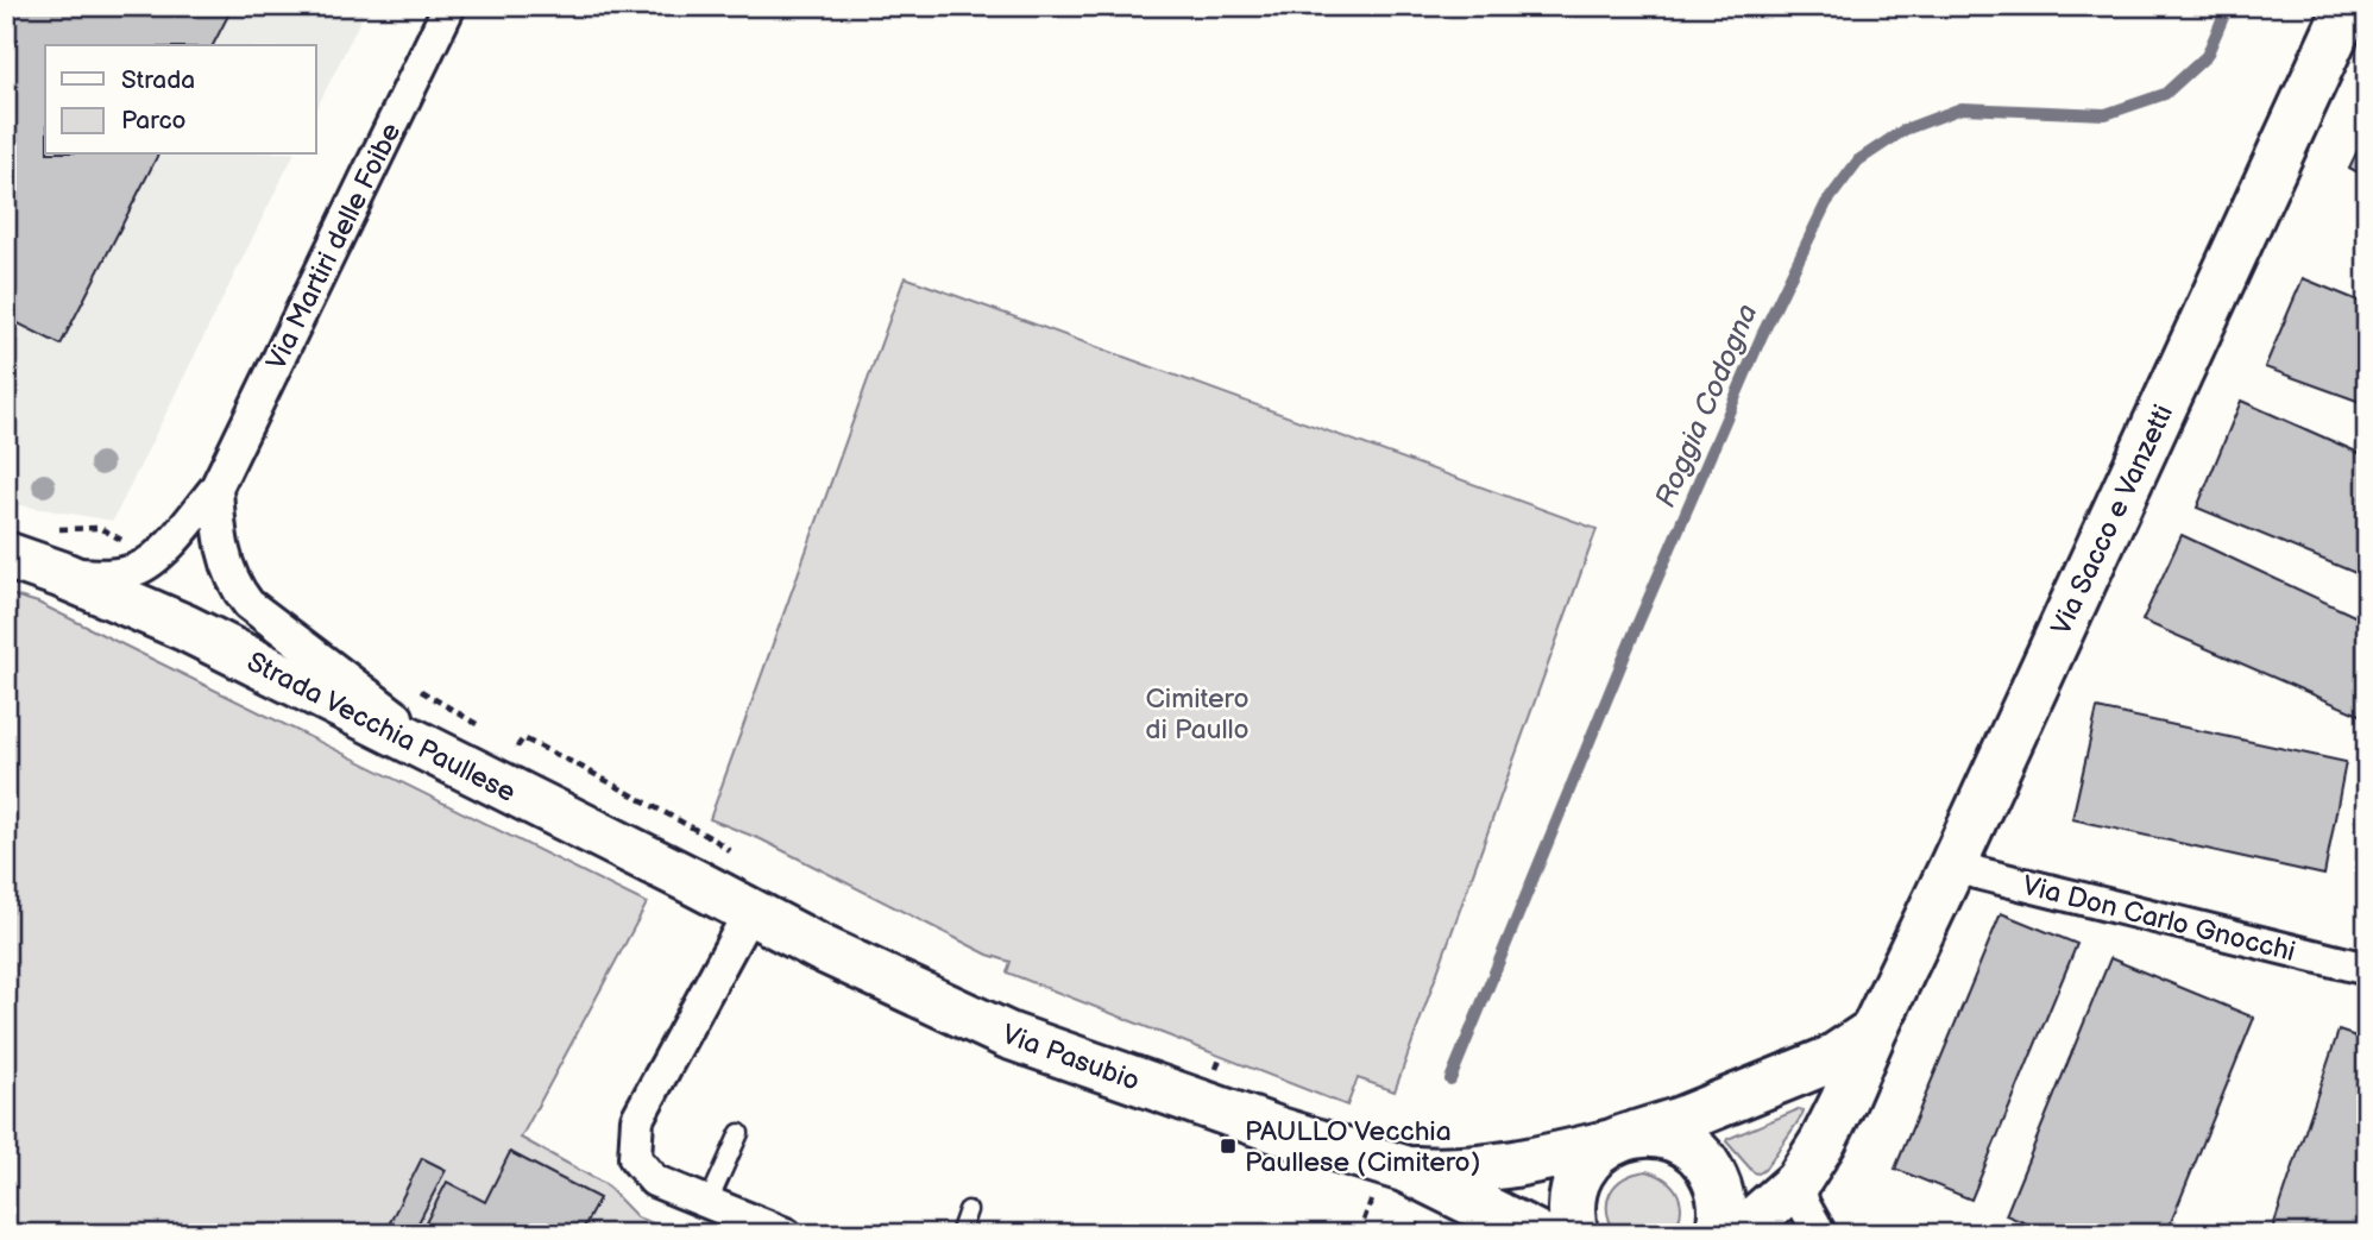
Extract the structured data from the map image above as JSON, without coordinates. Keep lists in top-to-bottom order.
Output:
{
  "streets": {
    "street": [
      "Via Martiri delle Foibe",
      "Via Sacco e Vanzetti",
      "Strada Vecchia Paullese",
      "Via Don Carlo Gnocchi",
      "Via Pasubio"
    ]
  },
  "crossings": [
    ["Via Sacco e Vanzetti", "Via Don Carlo Gnocchi"],
    ["Strada Vecchia Paullese", "Via Pasubio"]
  ],
  "water": ["Roggia Codogna"],
  "parks": ["Cimitero di Paullo"],
  "places": {
    "transit": ["PAULLO Vecchia Paullese (Cimitero)"]
  },
  "legend": ["Strada", "Parco"]
}
